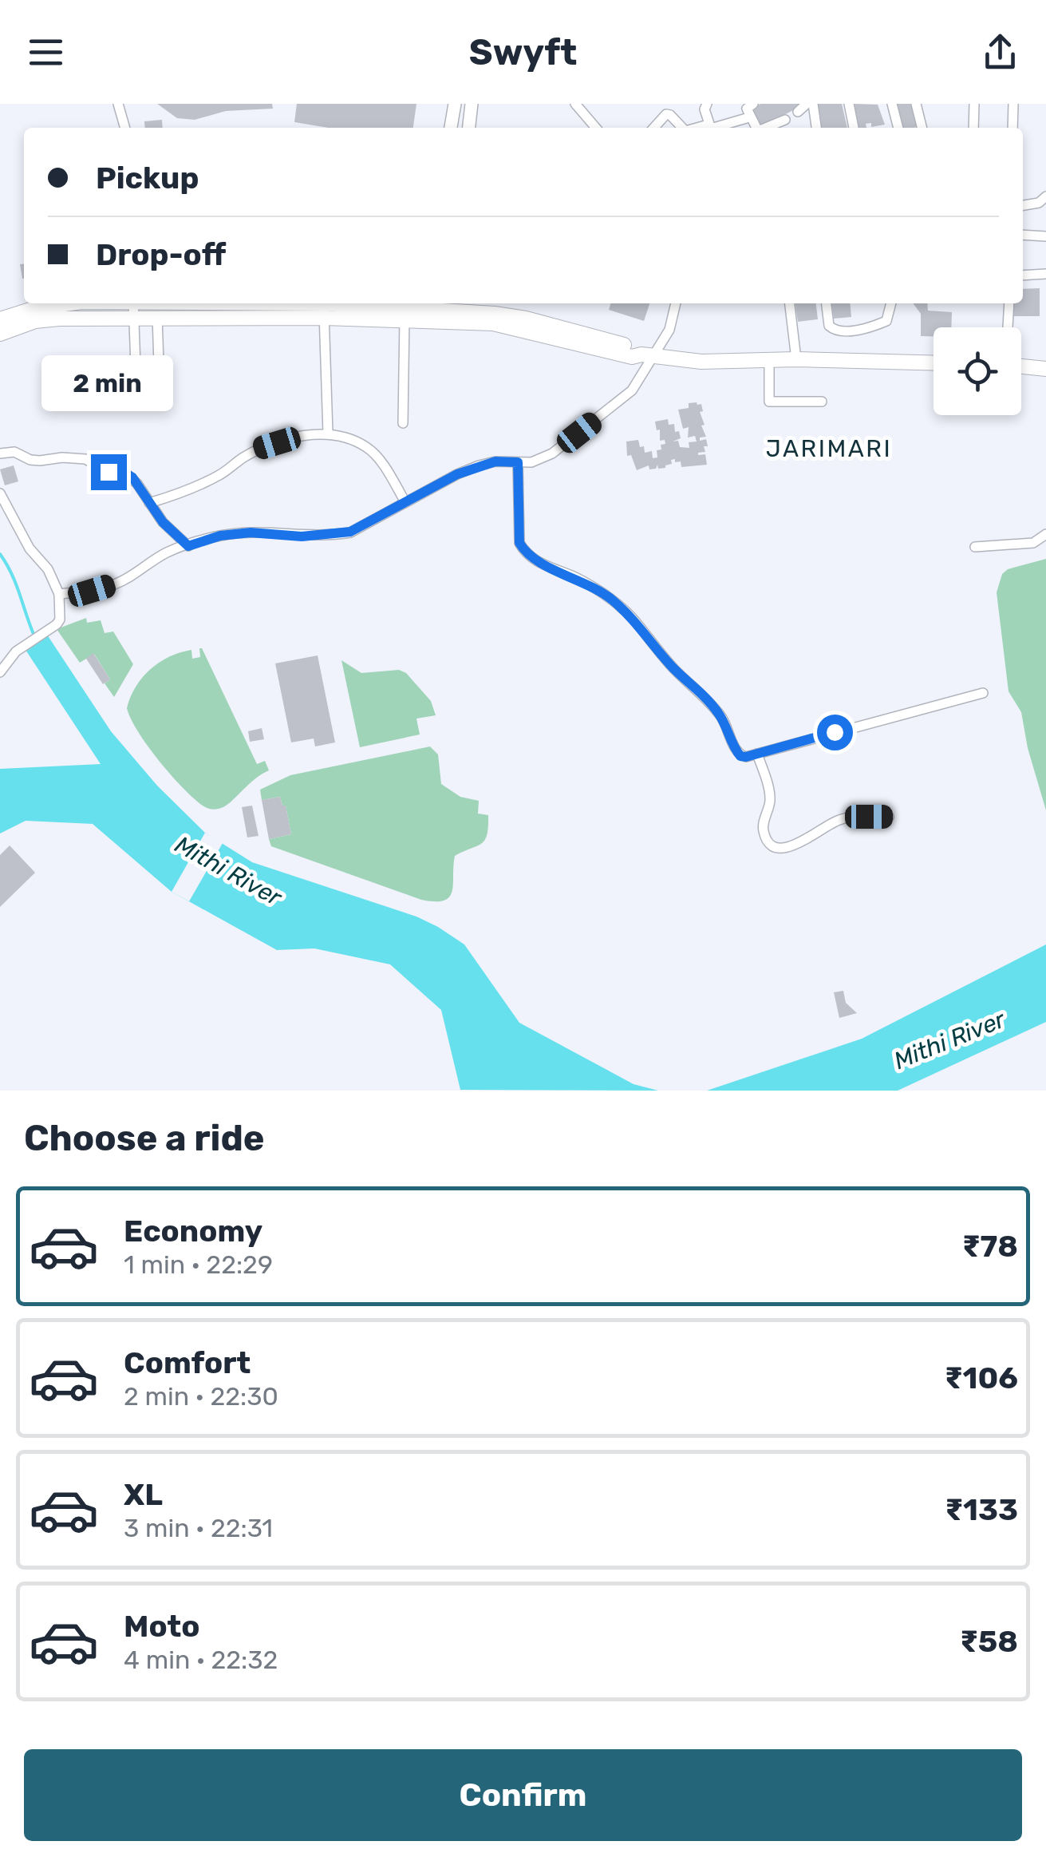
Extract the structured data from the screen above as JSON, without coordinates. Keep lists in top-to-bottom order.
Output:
{
  "districts": ["JARIMARI"],
  "water": ["Mithi River"],
  "page": {
    "header": "Swyft",
    "banner": ["Pickup", "Drop-off"],
    "bubble": "2 min",
    "heading": "Choose a ride",
    "list": [
      {
        "name": "Economy",
        "note": "1 min · 22:29",
        "value": "₹78"
      },
      {
        "name": "Comfort",
        "note": "2 min · 22:30",
        "value": "₹106"
      },
      {
        "name": "XL",
        "note": "3 min · 22:31",
        "value": "₹133"
      },
      {
        "name": "Moto",
        "note": "4 min · 22:32",
        "value": "₹58"
      }
    ],
    "buttons": "Confirm"
  }
}
